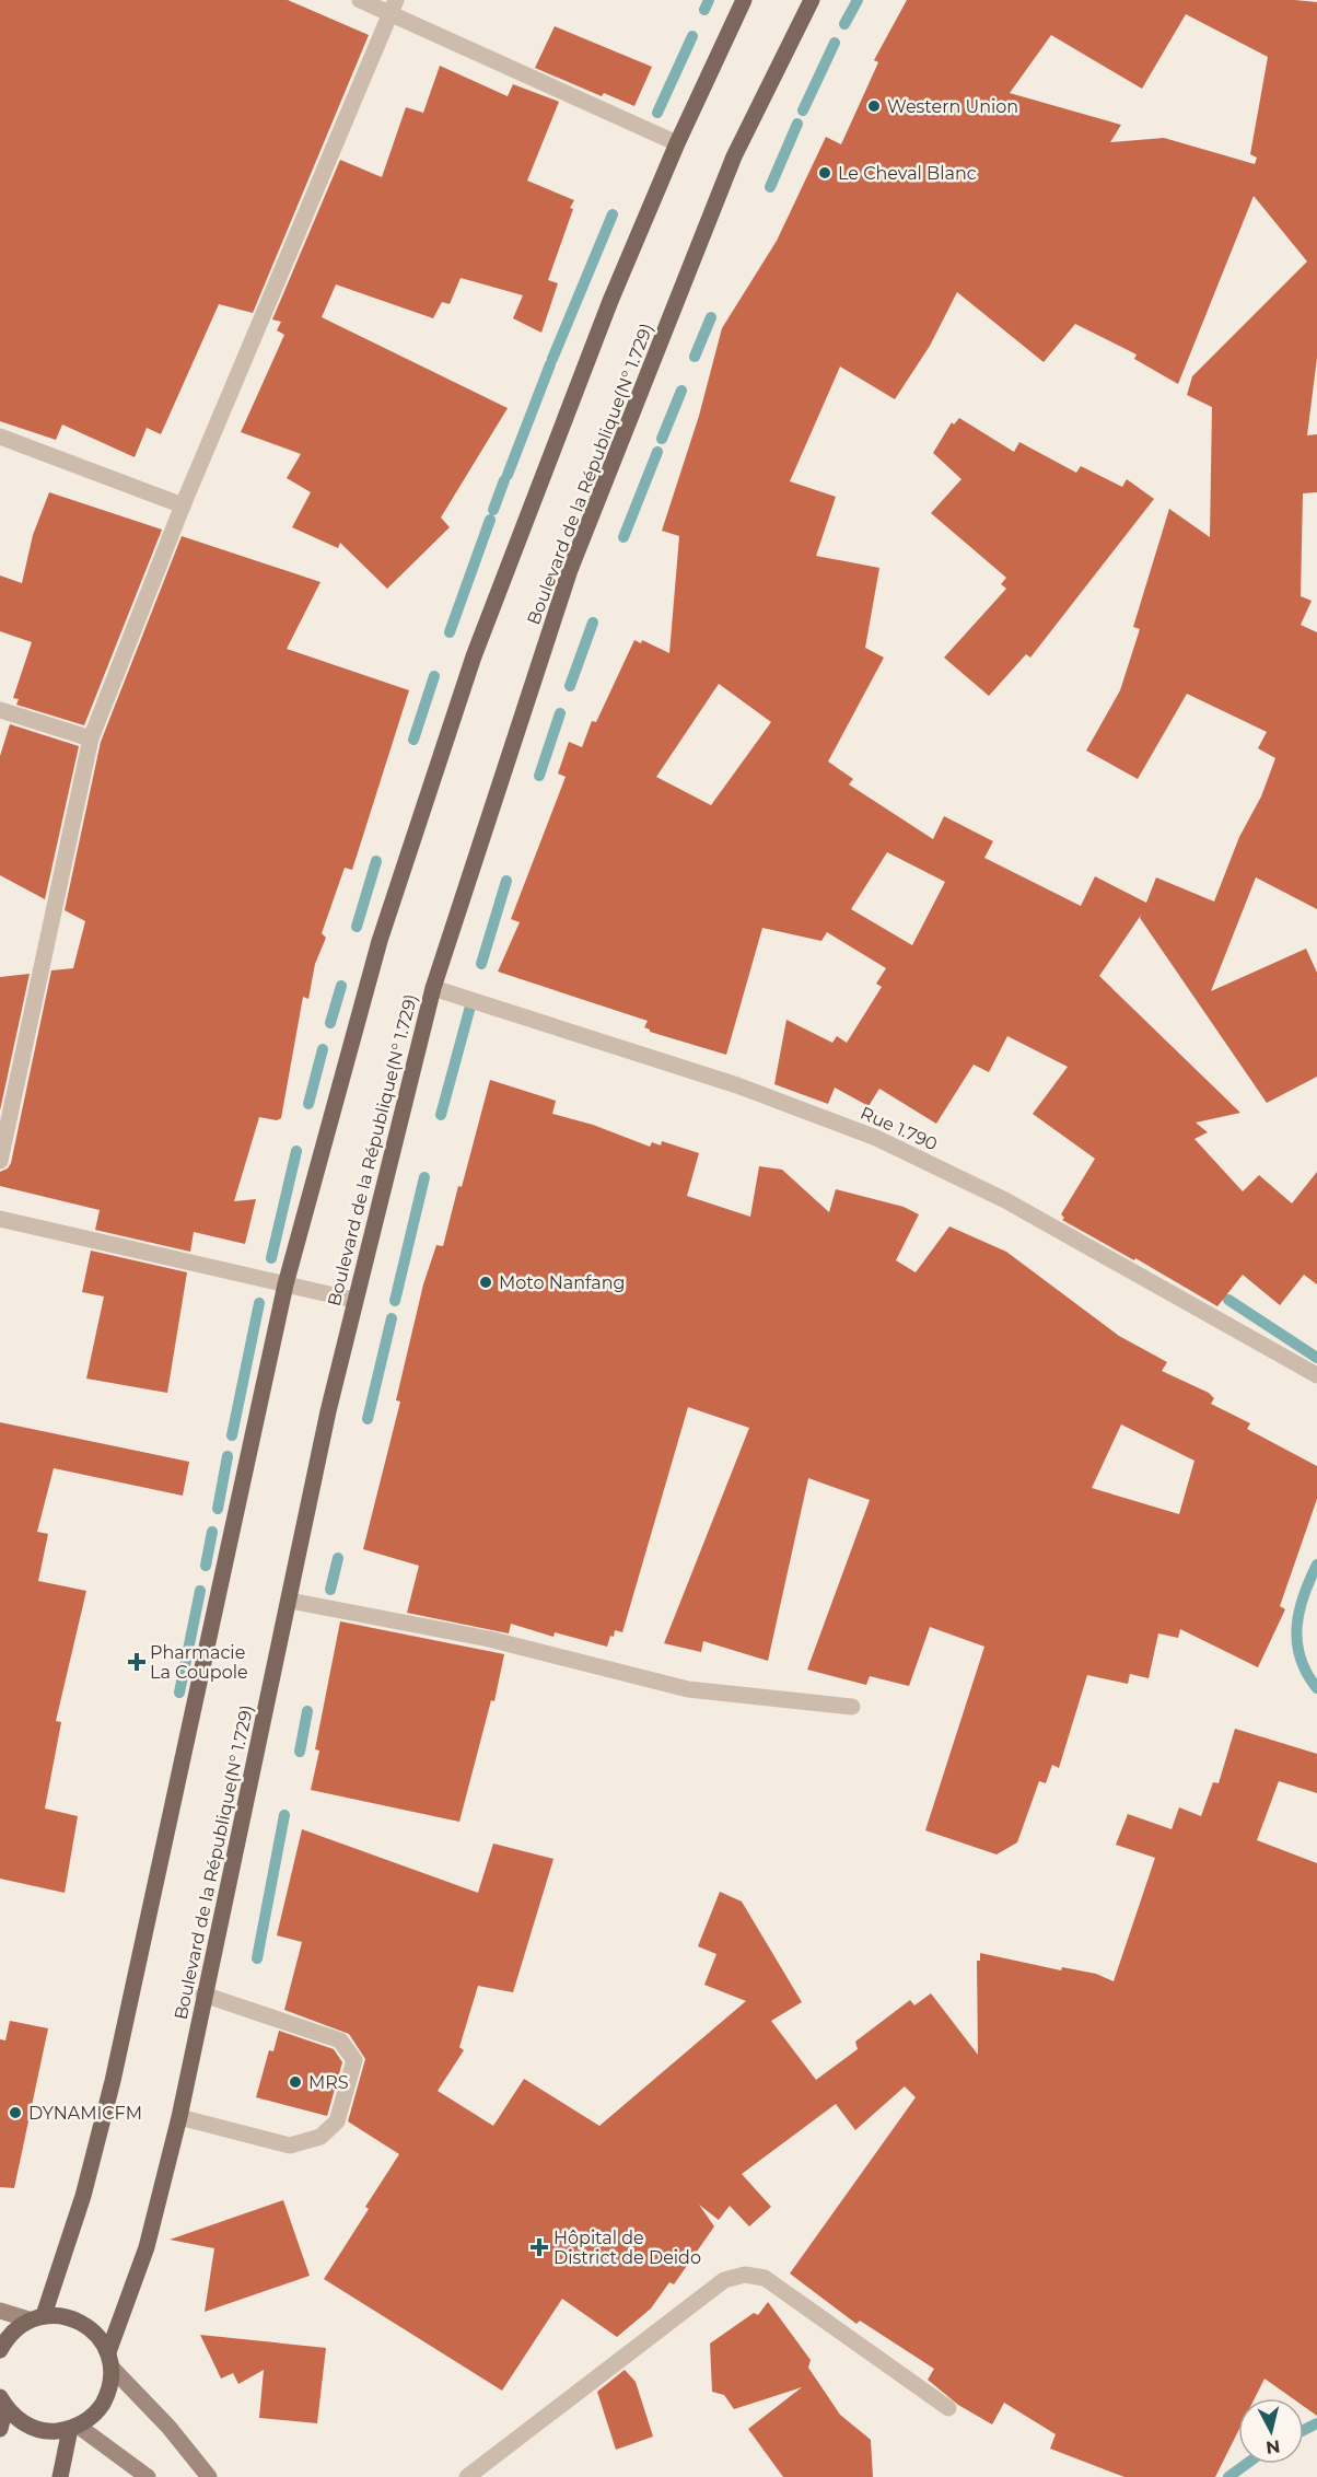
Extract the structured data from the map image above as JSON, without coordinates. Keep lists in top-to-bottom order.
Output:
{
  "streets": {
    "main road": ["Boulevard de la République(N° 1.729)"],
    "street": ["Rue 1.790"]
  },
  "crossings": [
    ["Boulevard de la République(N° 1.729)", "Rue 1.790"]
  ],
  "places": {
    "other": [
      "Western Union",
      "Le Cheval Blanc",
      "Moto Nanfang",
      "MRS",
      "DYNAMICFM"
    ],
    "health": ["Pharmacie La Coupole", "Hôpital de District de Deido"]
  },
  "north": "bottom"
}
